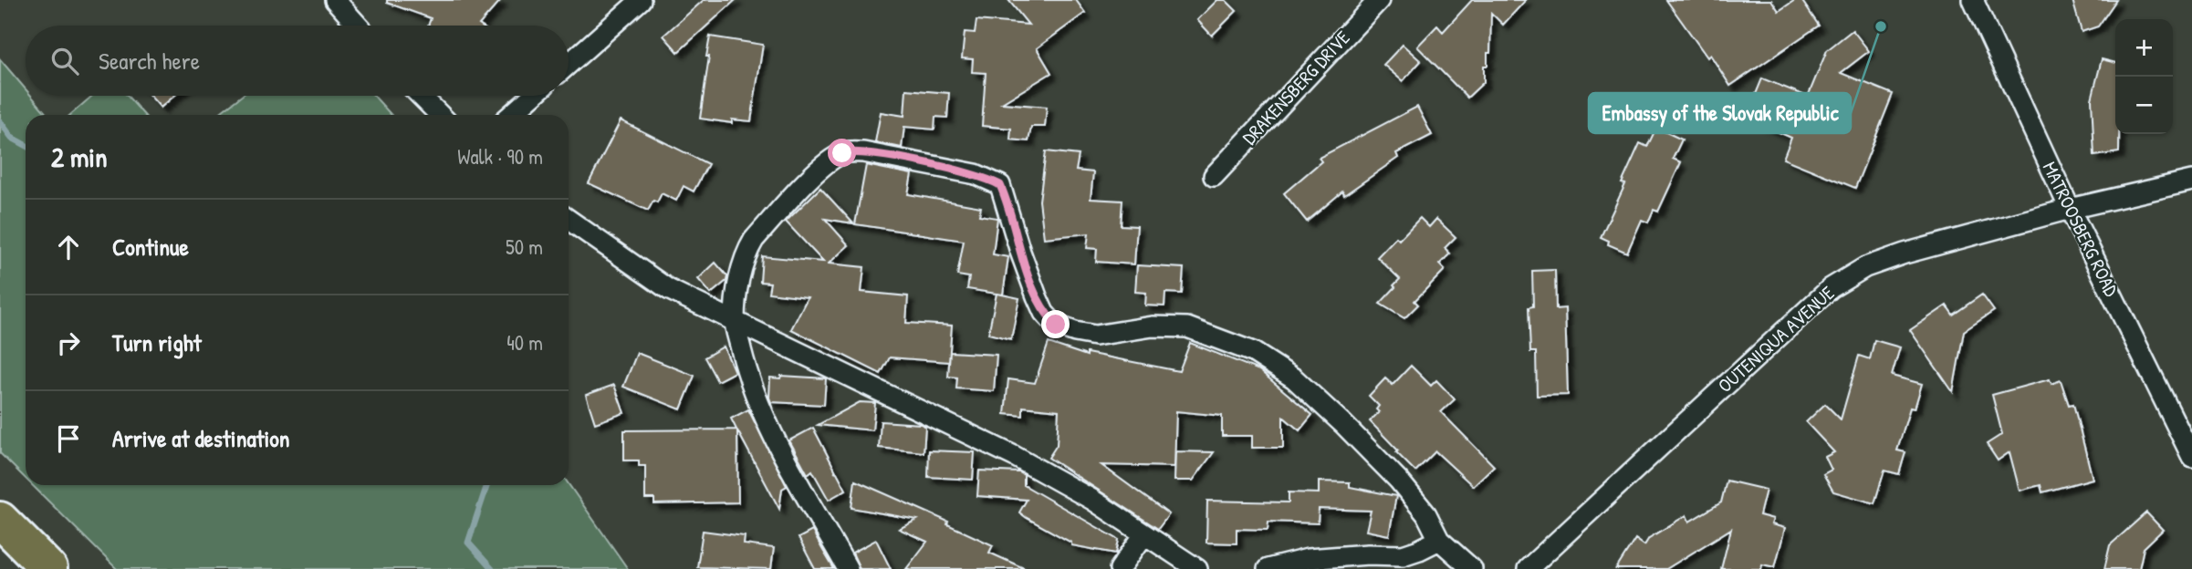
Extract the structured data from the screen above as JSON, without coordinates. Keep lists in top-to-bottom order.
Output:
{
  "streets": {
    "street": ["DRAKENSBERG DRIVE", "MATROOSBERG ROAD", "OUTENIQUA AVENUE"]
  },
  "crossings": [
    ["MATROOSBERG ROAD", "OUTENIQUA AVENUE"]
  ],
  "places": ["Embassy of the Slovak Republic"],
  "page": {
    "map_buttons": ["+", "−"],
    "search": "Search here",
    "heading": ["2 min", "Walk · 90 m"],
    "list": [
      ["Continue", "50 m"],
      ["Turn right", "40 m"],
      "Arrive at destination"
    ]
  }
}
